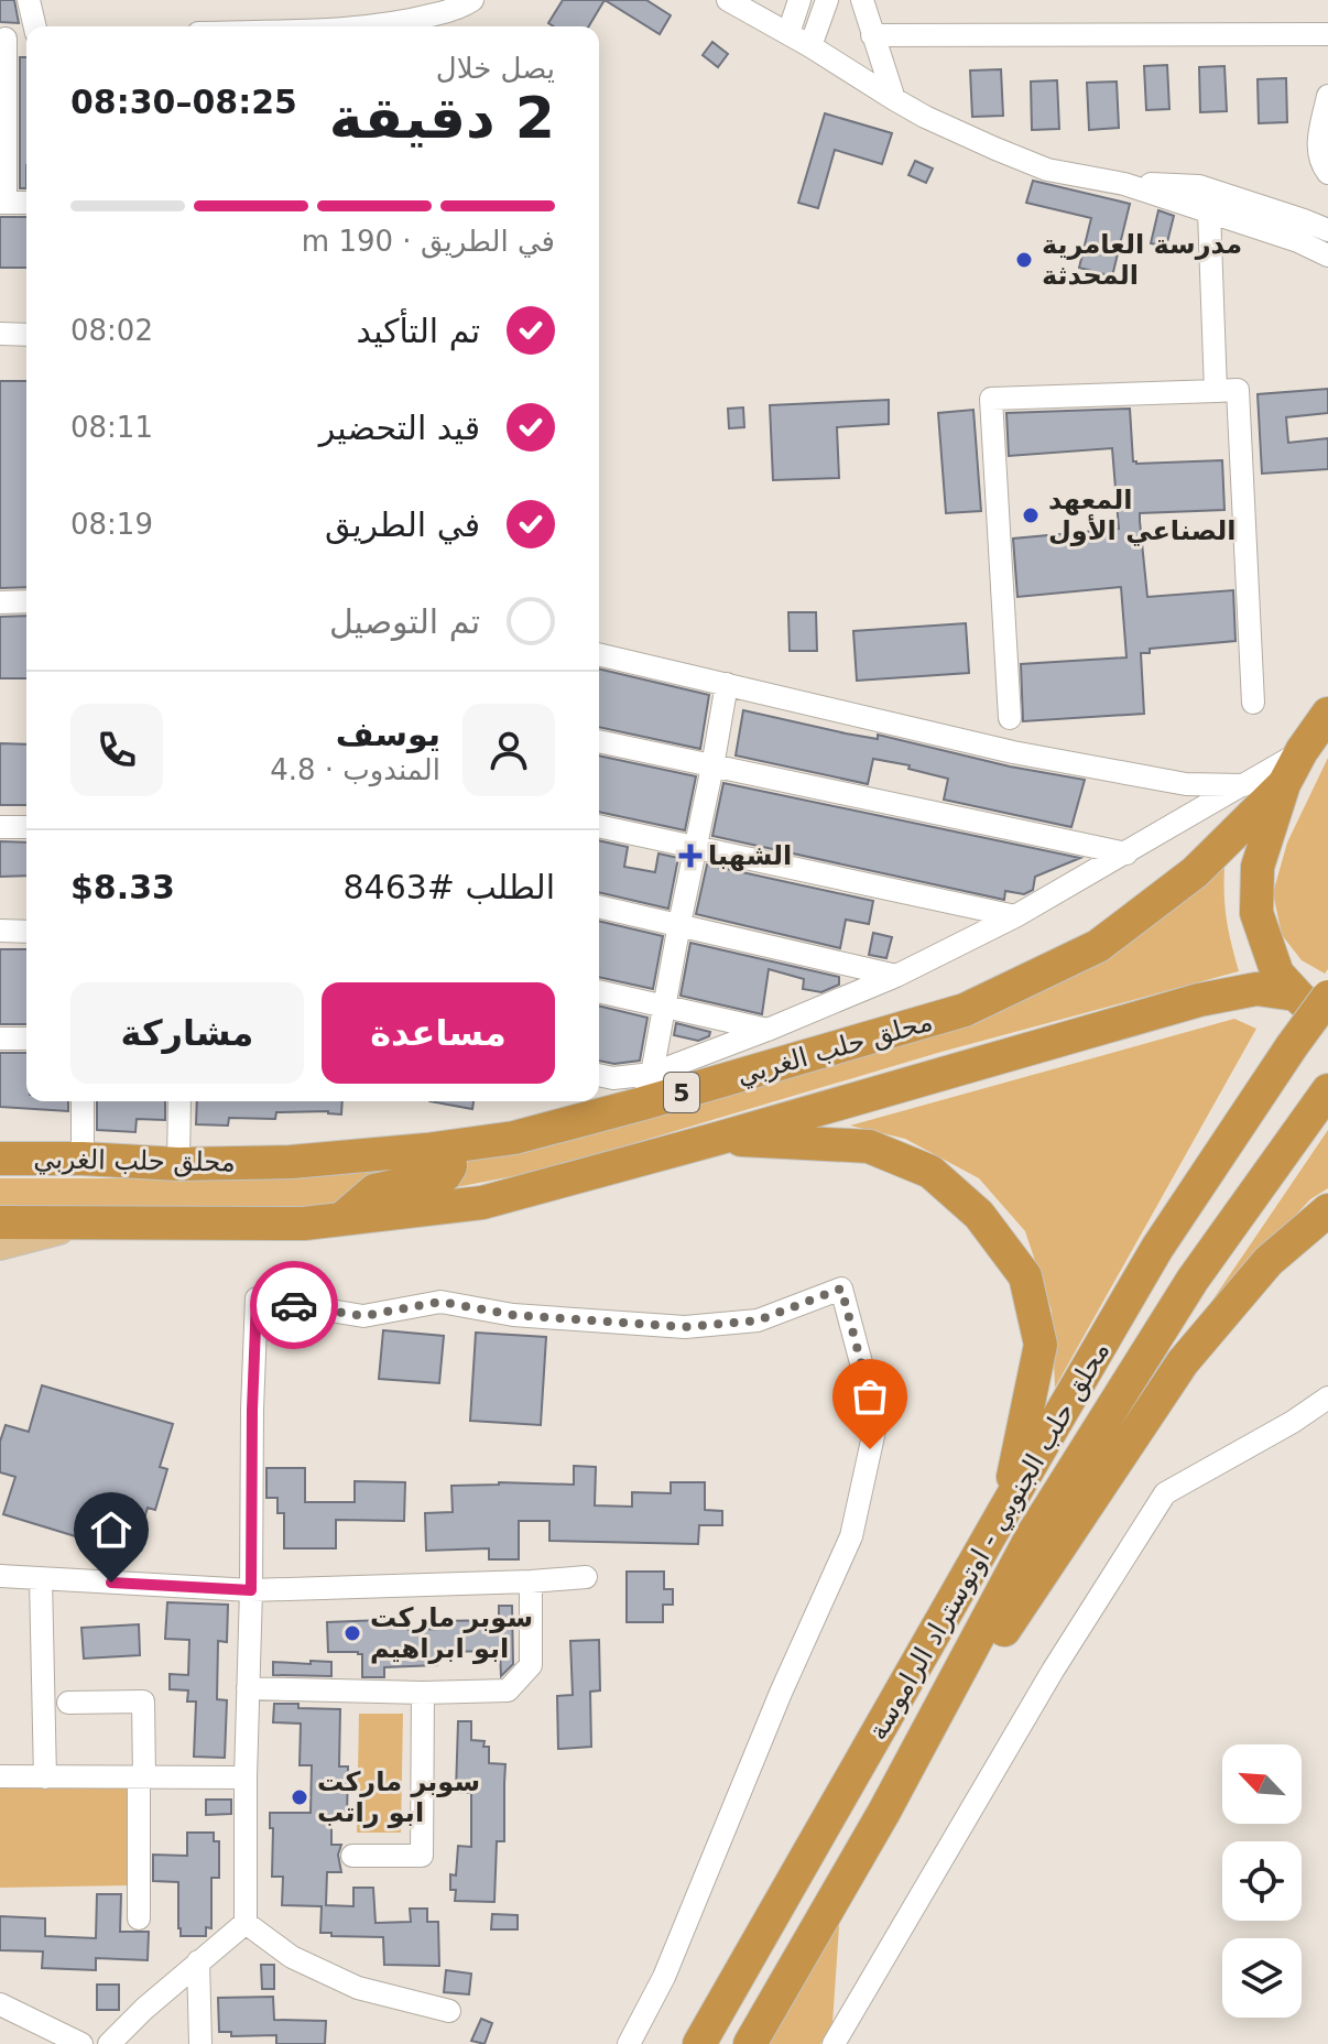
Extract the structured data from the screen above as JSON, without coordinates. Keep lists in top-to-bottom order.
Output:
{
  "streets": {
    "highway": ["محلق حلب الغربي", "5", "محلق حلب الجنوبي - اوتوستراد الراموسة"]
  },
  "places": {
    "other": [
      "مدرسة العامرية المحدثة",
      "المعهد الصناعي الأول",
      "سوبر ماركت ابو ابراهيم",
      "سوبر ماركت ابو راتب"
    ],
    "health": ["الشهبا"]
  },
  "north": "top left",
  "page": {
    "heading": ["2 دقيقة", "يصل خلال", "08:25–08:30"],
    "panel": [
      "يوسف",
      "المندوب · 4.8",
      "الطلب #8463",
      "$8.33"
    ],
    "bar": "في الطريق · 190 m",
    "list": [
      ["تم التأكيد", "08:02"],
      ["قيد التحضير", "08:11"],
      ["في الطريق", "08:19"],
      "تم التوصيل"
    ],
    "buttons": ["مساعدة", "مشاركة"]
  }
}
